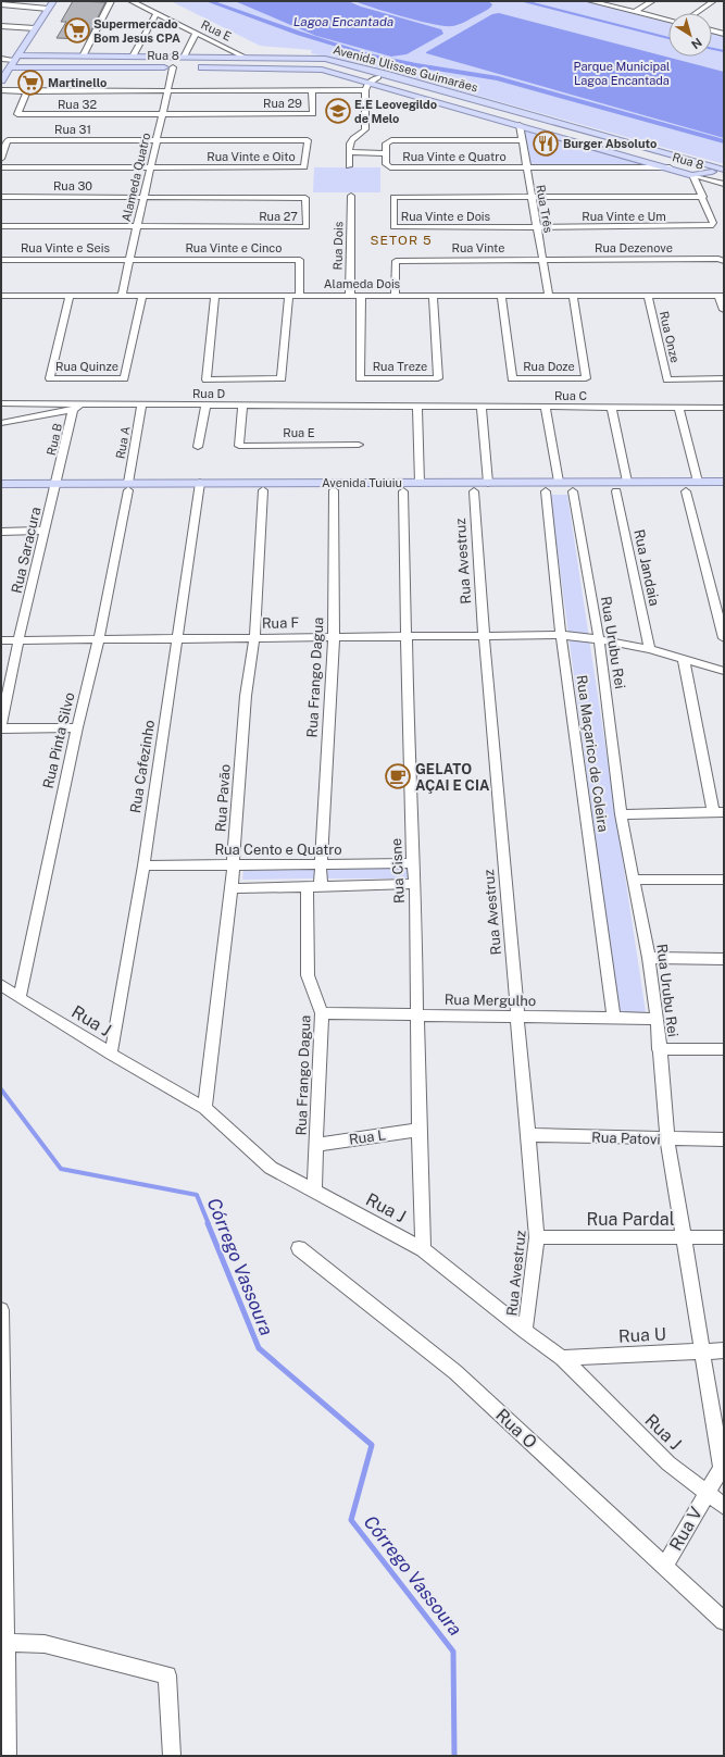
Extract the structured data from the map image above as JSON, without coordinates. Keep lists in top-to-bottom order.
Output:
{
  "streets": {
    "main road": ["Rua 8", "Avenida Ulisses Guimarães", "Avenida Tuiuiu"],
    "street": [
      "Rua E",
      "Rua 29",
      "Rua 32",
      "Rua 31",
      "Rua Vinte e Oito",
      "Rua Vinte e Quatro",
      "Alameda Quatro",
      "Rua 30",
      "Rua Três",
      "Rua 27",
      "Rua Vinte e Dois",
      "Rua Vinte e Um",
      "Rua Dois",
      "Rua Vinte e Seis",
      "Rua Vinte e Cinco",
      "Rua Vinte",
      "Rua Dezenove",
      "Alameda Dois",
      "Rua Onze",
      "Rua Quinze",
      "Rua Treze",
      "Rua Doze",
      "Rua D",
      "Rua C",
      "Rua B",
      "Rua A",
      "Rua Saracura",
      "Rua Avestruz",
      "Rua Jandaia",
      "Rua F",
      "Rua Urubu Rei",
      "Rua Frango Dagua",
      "Rua Pinta Silvo",
      "Rua Maçarico de Coleira",
      "Rua Cafezinho",
      "Rua Pavão",
      "Rua Cento e Quatro",
      "Rua Cisne",
      "Rua Mergulho",
      "Rua J",
      "Rua L",
      "Rua Patovi",
      "Rua Pardal",
      "Rua U",
      "Rua O",
      "Rua V"
    ]
  },
  "crossings": [
    ["Rua E", "Avenida Ulisses Guimarães"],
    ["Rua E", "Rua D"],
    ["Rua 8", "Avenida Ulisses Guimarães"],
    ["Rua 8", "Alameda Quatro"],
    ["Rua 8", "Rua Três"],
    ["Avenida Ulisses Guimarães", "Alameda Quatro"],
    ["Rua 29", "Rua 32"],
    ["Rua 29", "Alameda Quatro"],
    ["Rua 32", "Alameda Quatro"],
    ["Rua 31", "Rua Vinte e Oito"],
    ["Rua 31", "Alameda Quatro"],
    ["Rua Vinte e Oito", "Alameda Quatro"],
    ["Rua Vinte e Quatro", "Rua Três"],
    ["Alameda Quatro", "Rua 30"],
    ["Alameda Quatro", "Rua 27"],
    ["Alameda Quatro", "Rua Vinte e Seis"],
    ["Alameda Quatro", "Rua Vinte e Cinco"],
    ["Alameda Quatro", "Alameda Dois"],
    ["Rua 30", "Rua 27"],
    ["Rua Três", "Rua Vinte e Dois"],
    ["Rua Três", "Rua Vinte e Um"],
    ["Rua Três", "Rua Vinte"],
    ["Rua Três", "Rua Dezenove"],
    ["Rua Três", "Alameda Dois"],
    ["Rua Vinte e Dois", "Rua Vinte e Um"],
    ["Rua Dois", "Alameda Dois"],
    ["Rua Vinte e Seis", "Rua Vinte e Cinco"],
    ["Rua Vinte e Cinco", "Alameda Dois"],
    ["Rua Vinte", "Rua Dezenove"],
    ["Rua Vinte", "Alameda Dois"],
    ["Alameda Dois", "Rua Onze"],
    ["Alameda Dois", "Rua Quinze"],
    ["Alameda Dois", "Rua Treze"],
    ["Alameda Dois", "Rua Doze"],
    ["Rua D", "Rua C"],
    ["Rua D", "Rua B"],
    ["Rua D", "Rua A"],
    ["Rua B", "Avenida Tuiuiu"],
    ["Rua B", "Rua Saracura"],
    ["Rua A", "Avenida Tuiuiu"],
    ["Rua A", "Rua Pinta Silvo"],
    ["Avenida Tuiuiu", "Rua Saracura"],
    ["Avenida Tuiuiu", "Rua Avestruz"],
    ["Avenida Tuiuiu", "Rua Jandaia"],
    ["Avenida Tuiuiu", "Rua Urubu Rei"],
    ["Avenida Tuiuiu", "Rua Frango Dagua"],
    ["Avenida Tuiuiu", "Rua Pinta Silvo"],
    ["Avenida Tuiuiu", "Rua Maçarico de Coleira"],
    ["Avenida Tuiuiu", "Rua Cafezinho"],
    ["Avenida Tuiuiu", "Rua Pavão"],
    ["Avenida Tuiuiu", "Rua Cisne"],
    ["Rua Saracura", "Rua F"],
    ["Rua Avestruz", "Rua F"],
    ["Rua Avestruz", "Rua Mergulho"],
    ["Rua Avestruz", "Rua J"],
    ["Rua Avestruz", "Rua Patovi"],
    ["Rua Avestruz", "Rua Pardal"],
    ["Rua Jandaia", "Rua F"],
    ["Rua F", "Rua Urubu Rei"],
    ["Rua F", "Rua Frango Dagua"],
    ["Rua F", "Rua Pinta Silvo"],
    ["Rua F", "Rua Maçarico de Coleira"],
    ["Rua F", "Rua Cafezinho"],
    ["Rua F", "Rua Pavão"],
    ["Rua F", "Rua Cisne"],
    ["Rua Urubu Rei", "Rua Mergulho"],
    ["Rua Urubu Rei", "Rua J"],
    ["Rua Urubu Rei", "Rua Patovi"],
    ["Rua Urubu Rei", "Rua Pardal"],
    ["Rua Urubu Rei", "Rua U"],
    ["Rua Urubu Rei", "Rua V"],
    ["Rua Frango Dagua", "Rua Cento e Quatro"],
    ["Rua Frango Dagua", "Rua Mergulho"],
    ["Rua Frango Dagua", "Rua J"],
    ["Rua Frango Dagua", "Rua L"],
    ["Rua Pinta Silvo", "Rua J"],
    ["Rua Maçarico de Coleira", "Rua Mergulho"],
    ["Rua Cafezinho", "Rua Cento e Quatro"],
    ["Rua Cafezinho", "Rua J"],
    ["Rua Pavão", "Rua Cento e Quatro"],
    ["Rua Pavão", "Rua J"],
    ["Rua Cento e Quatro", "Rua Cisne"],
    ["Rua Cisne", "Rua Mergulho"],
    ["Rua Cisne", "Rua J"],
    ["Rua Cisne", "Rua L"],
    ["Rua J", "Rua U"],
    ["Rua J", "Rua V"],
    ["Rua O", "Rua V"]
  ],
  "districts": ["SETOR 5"],
  "water": ["Lagoa Encantada", "Córrego Vassoura"],
  "parks": ["Parque Municipal Lagoa Encantada"],
  "places": {
    "supermarket": ["Supermercado Bom Jesus CPA", "Martinello"],
    "school or university": ["E.E Leovegildo de Melo"],
    "restaurant": ["Burger Absoluto"],
    "cafe": ["GELATO AÇAI E CIA"]
  },
  "north": "bottom right"
}
